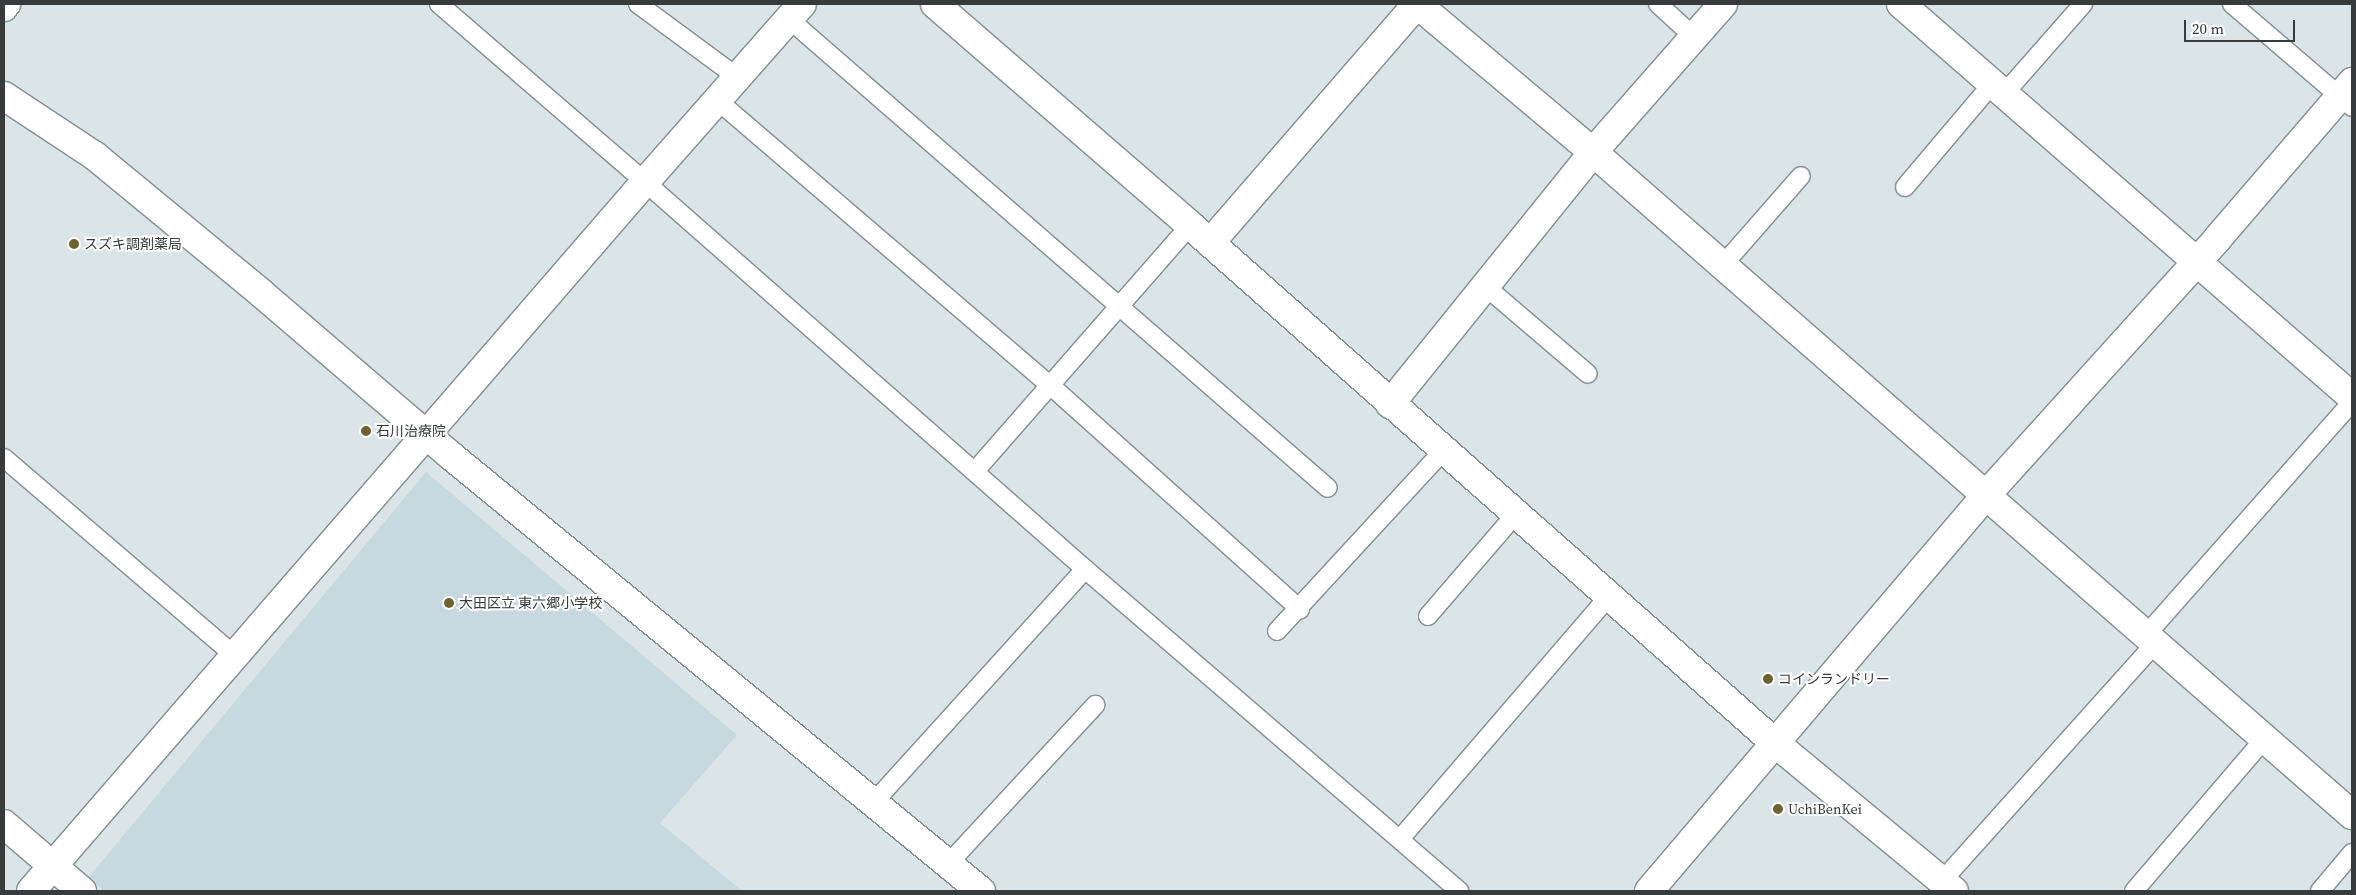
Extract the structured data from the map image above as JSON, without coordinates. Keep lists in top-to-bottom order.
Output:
{
  "places": [
    "スズキ調剤薬局",
    "石川治療院",
    "大田区立 東六郷小学校",
    "コインランドリー",
    "UchiBenKei"
  ],
  "scale_bar": "20 m"
}
